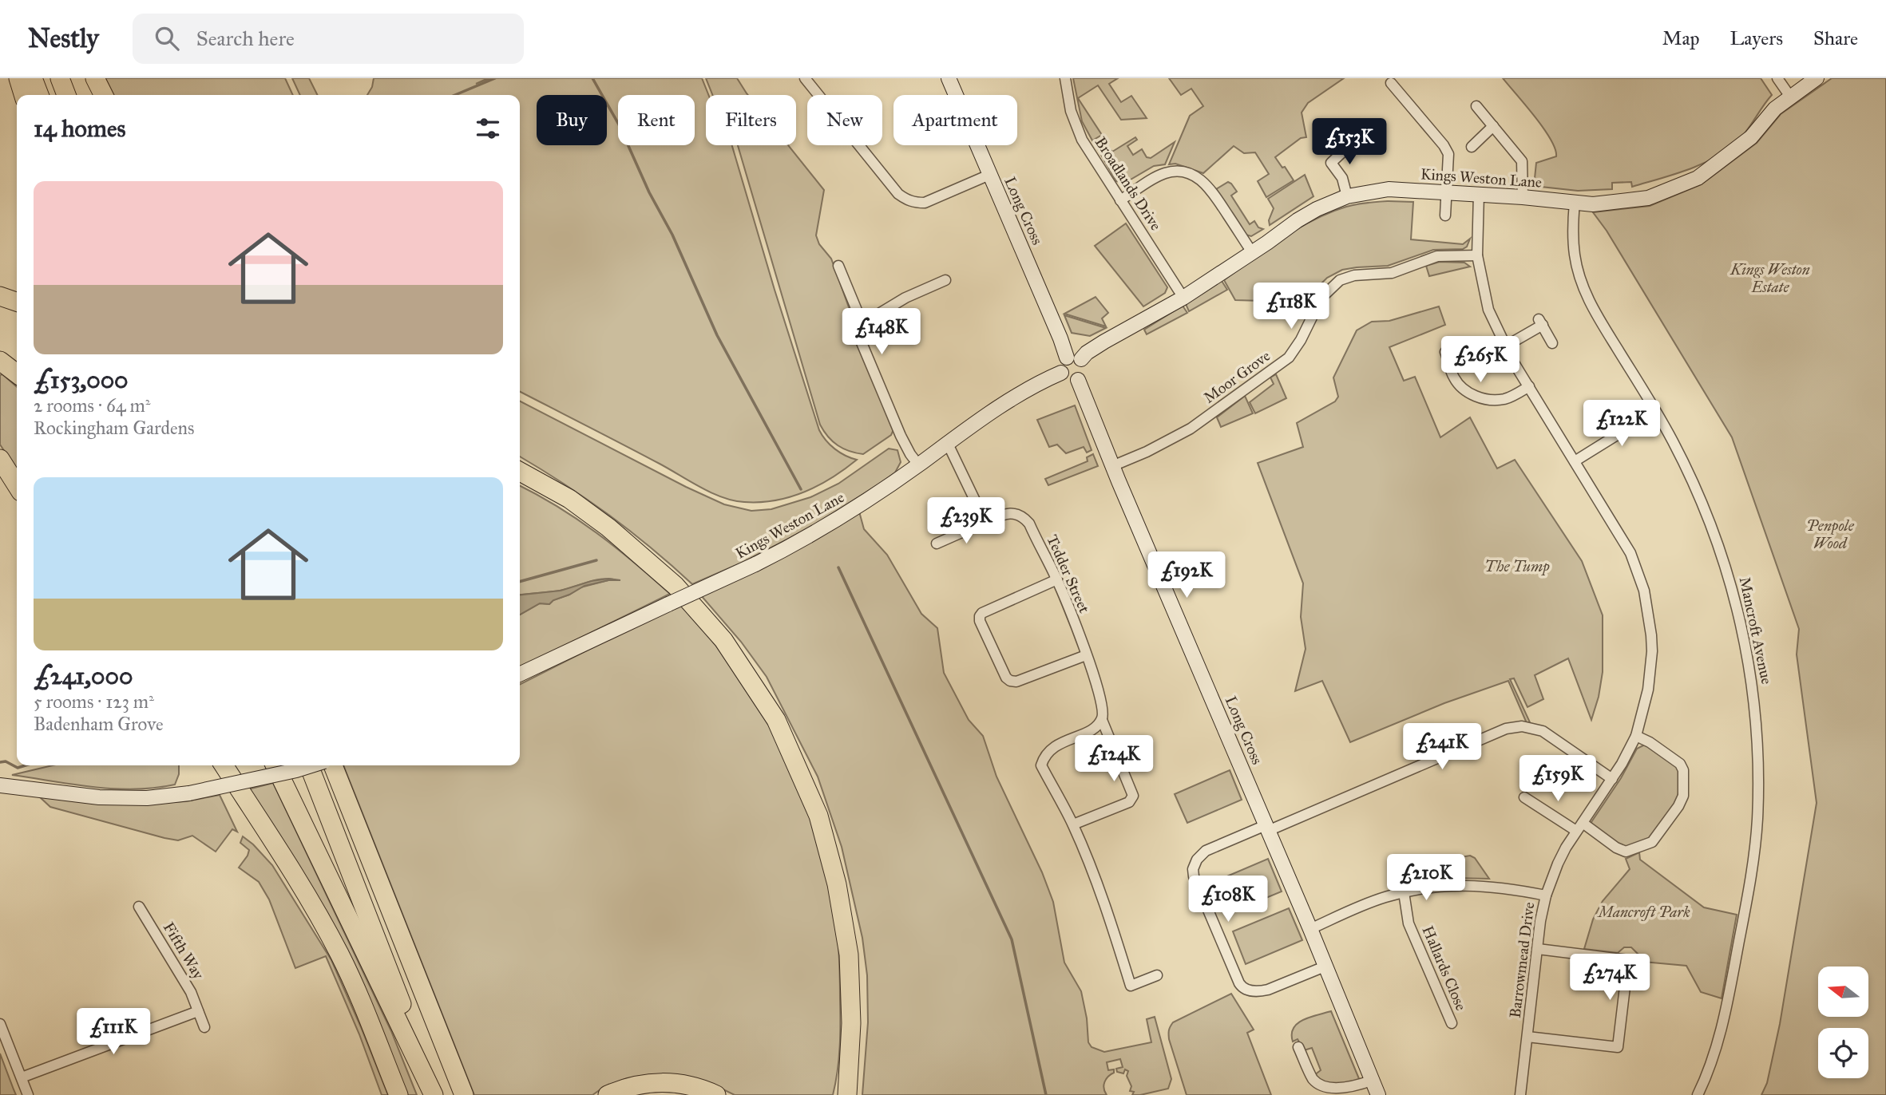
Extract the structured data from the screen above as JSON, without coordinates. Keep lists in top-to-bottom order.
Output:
{
  "streets": {
    "street": [
      "Kings Weston Lane",
      "Broadlands Drive",
      "Long Cross",
      "Moor Grove",
      "Tedder Street",
      "Mancroft Avenue",
      "Fifth Way",
      "Barrowmead Drive",
      "Hallards Close"
    ]
  },
  "crossings": [
    ["Kings Weston Lane", "Broadlands Drive"],
    ["Kings Weston Lane", "Long Cross"],
    ["Kings Weston Lane", "Mancroft Avenue"],
    ["Kings Weston Lane", "Barrowmead Drive"],
    ["Long Cross", "Moor Grove"],
    ["Moor Grove", "Barrowmead Drive"]
  ],
  "parks": [
    "Kings Weston Estate",
    "Penpole Wood",
    "The Tump",
    "Mancroft Park"
  ],
  "north": "left",
  "page": {
    "header": "Nestly",
    "search": "Search here",
    "nav": ["Map", "Layers", "Share"],
    "chip": [
      "Buy",
      "Rent",
      "Filters",
      "New",
      "Apartment"
    ],
    "heading": "14 homes",
    "price": [
      "£153K",
      "£118K",
      "£148K",
      "£265K",
      "£122K",
      "£239K",
      "£192K",
      "£241K",
      "£124K",
      "£159K",
      "£210K",
      "£108K",
      "£274K",
      "£111K"
    ],
    "list": [
      {
        "name": "£153,000",
        "note": "2 rooms · 64 m² · Rockingham Gardens"
      },
      {
        "name": "£241,000",
        "note": "5 rooms · 123 m² · Badenham Grove"
      }
    ]
  }
}
